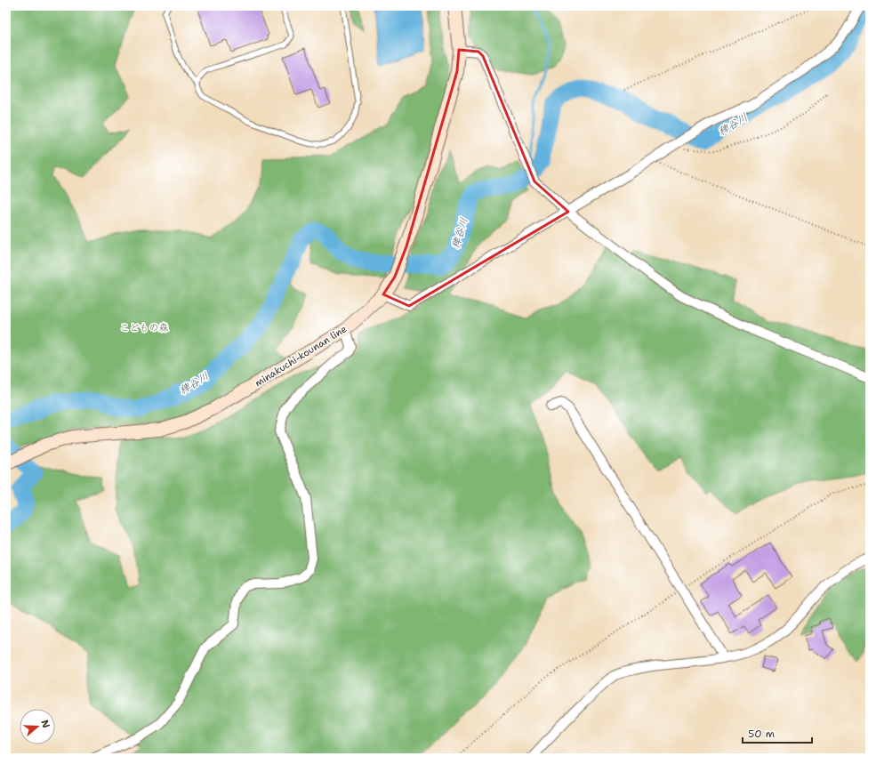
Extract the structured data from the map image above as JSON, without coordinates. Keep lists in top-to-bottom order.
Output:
{
  "streets": {
    "main road": ["minakuchi-kounan line"]
  },
  "water": ["稗谷川"],
  "parks": ["こどもの森"],
  "scale_bar": "50 m",
  "north": "right"
}
